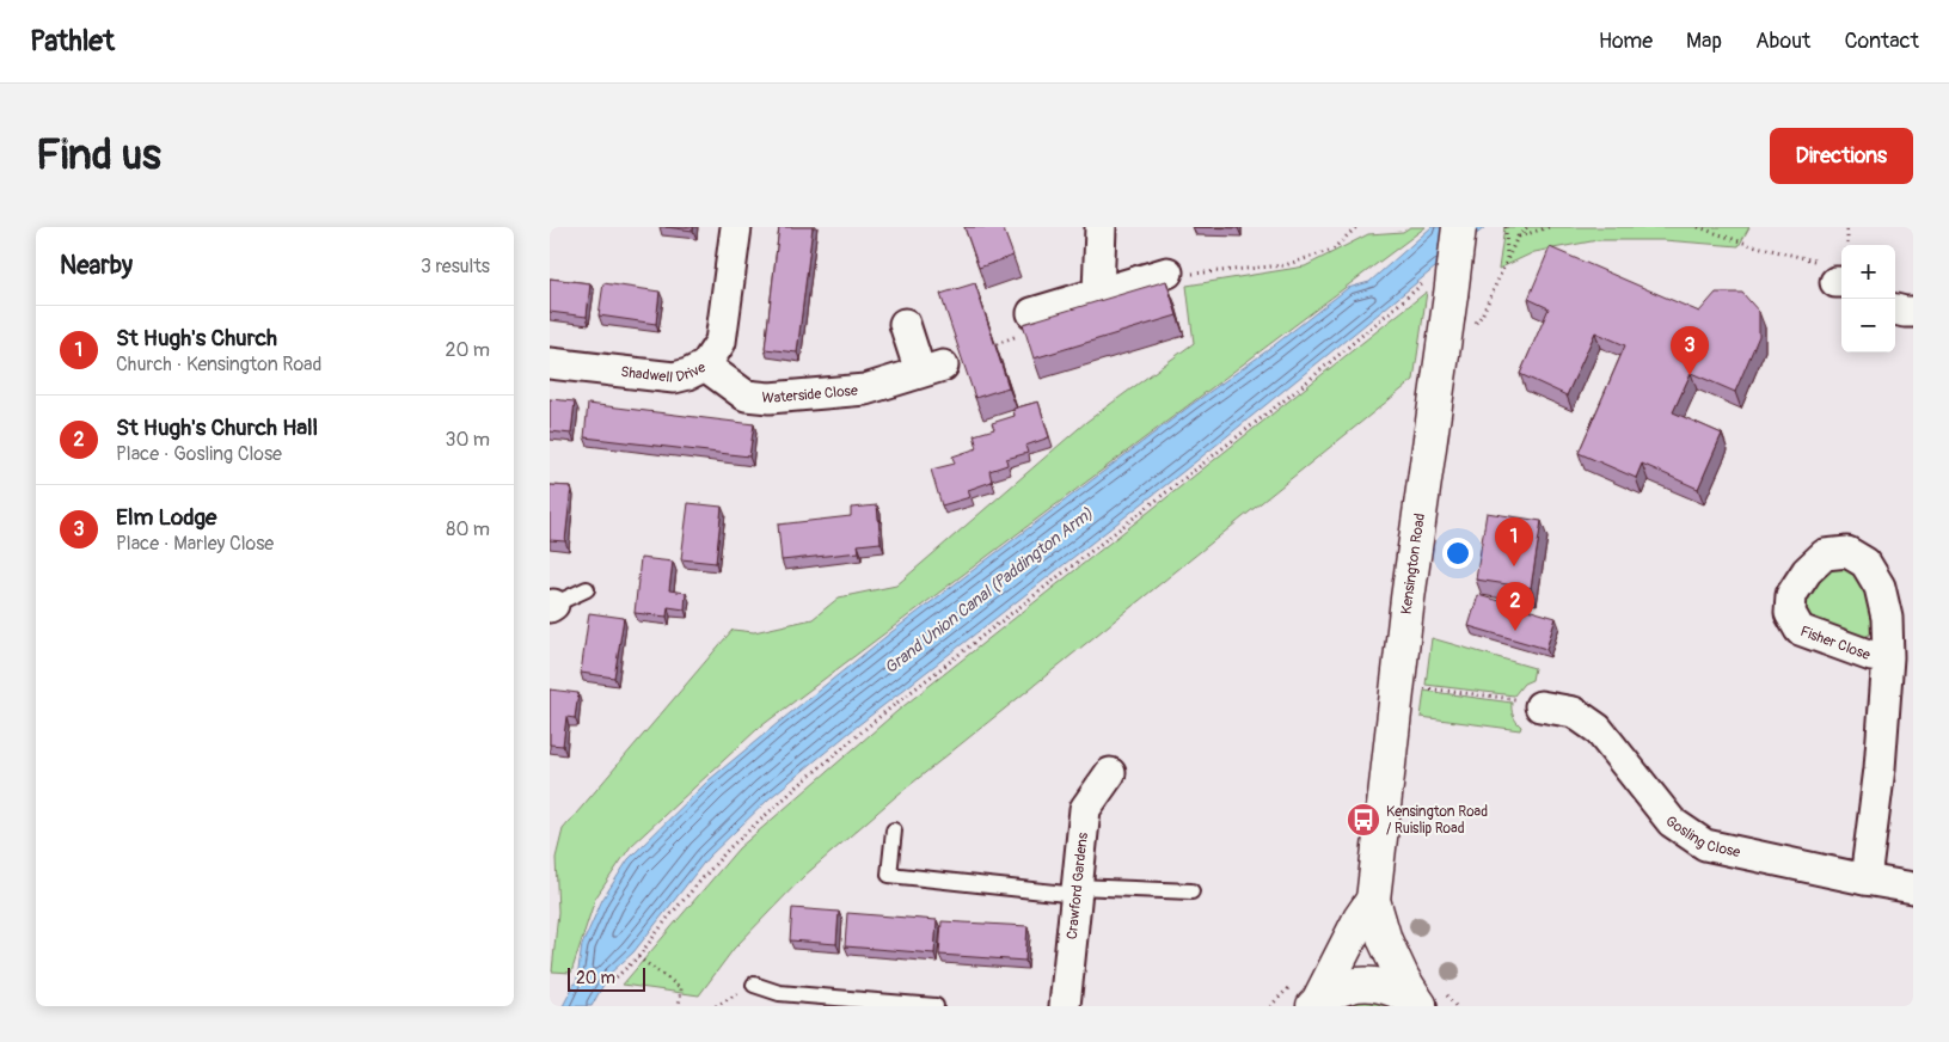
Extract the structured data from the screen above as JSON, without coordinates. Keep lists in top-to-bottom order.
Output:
{
  "streets": {
    "street": [
      "Shadwell Drive",
      "Waterside Close",
      "Kensington Road",
      "Fisher Close",
      "Gosling Close",
      "Crawford Gardens"
    ]
  },
  "crossings": [
    ["Shadwell Drive", "Waterside Close"],
    ["Fisher Close", "Gosling Close"]
  ],
  "water": ["Grand Union Canal (Paddington Arm)"],
  "places": {
    "bus stop": ["Kensington Road / Ruislip Road"]
  },
  "scale_bar": "20 m",
  "page": {
    "header": "Pathlet",
    "nav": [
      "Home",
      "Map",
      "About",
      "Contact"
    ],
    "buttons": "Directions",
    "title": "Find us",
    "heading": ["Nearby", "3 results"],
    "map_buttons": ["+", "−"],
    "list": [
      {
        "mark": "1",
        "name": "St Hugh's Church",
        "note": "Church · Kensington Road",
        "value": "20 m"
      },
      {
        "mark": "2",
        "name": "St Hugh's Church Hall",
        "note": "Place · Gosling Close",
        "value": "30 m"
      },
      {
        "mark": "3",
        "name": "Elm Lodge",
        "note": "Place · Marley Close",
        "value": "80 m"
      }
    ],
    "pins": ["3", "1", "2"],
    "scale": "20 m"
  }
}
